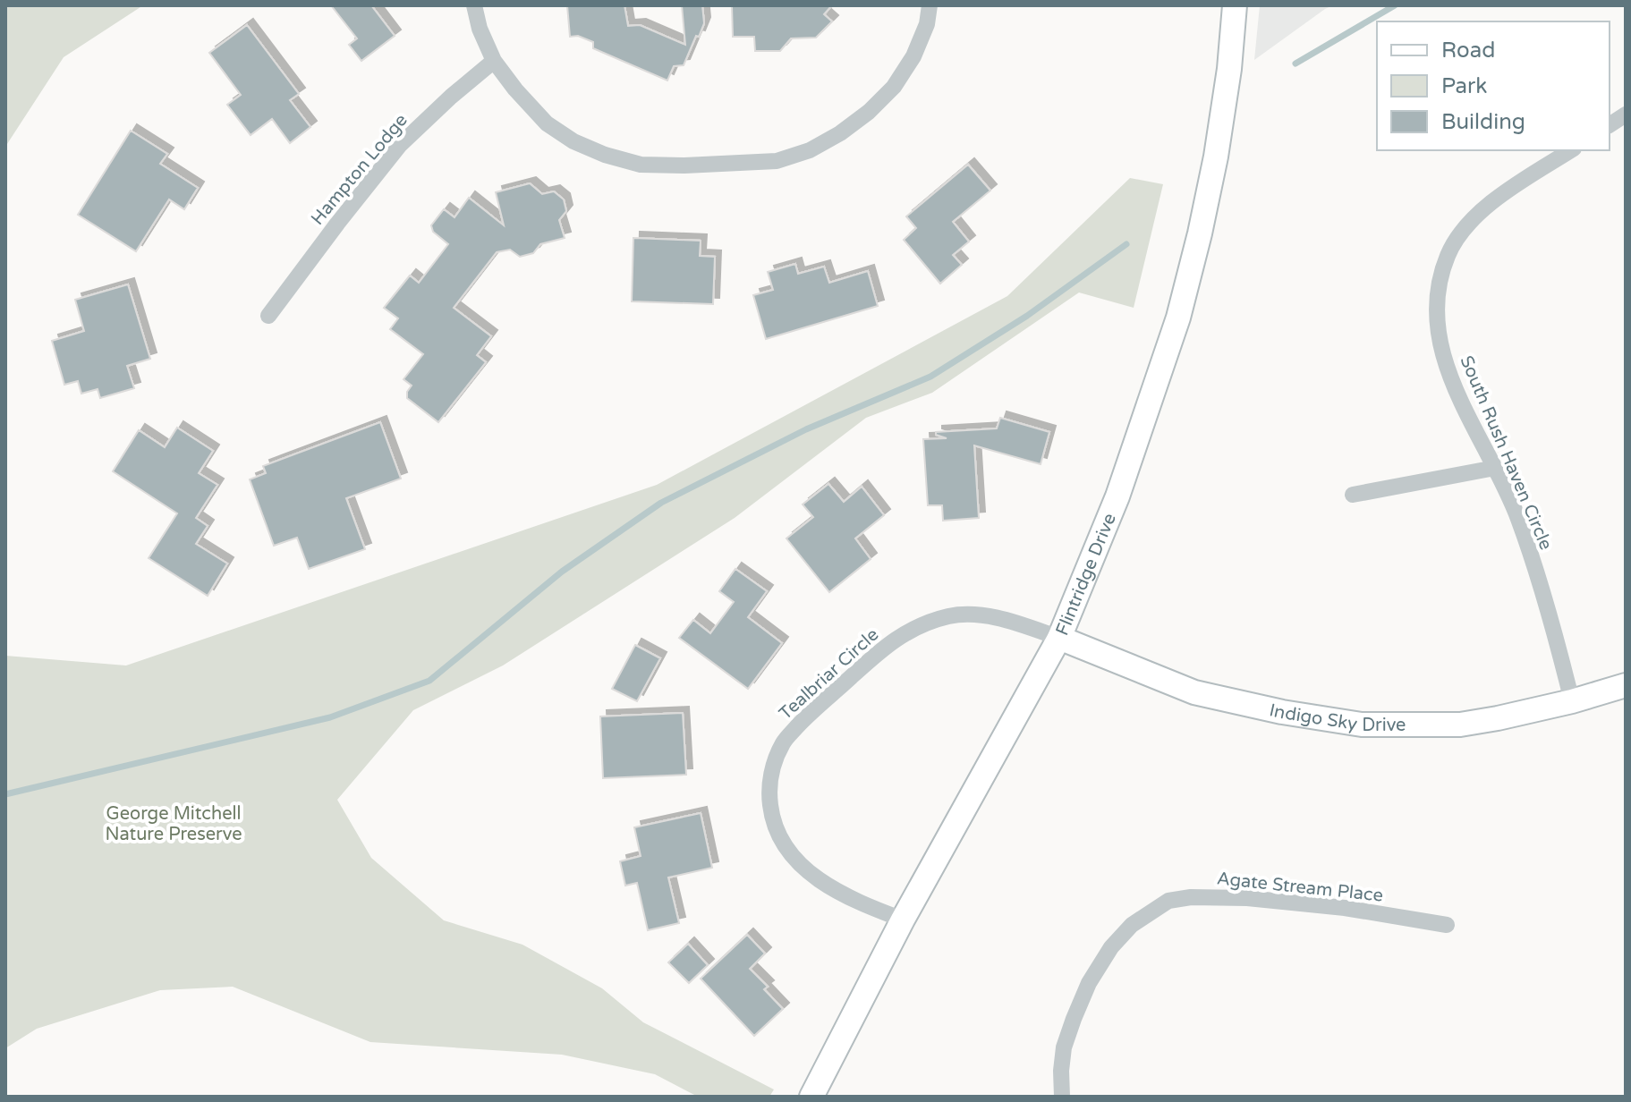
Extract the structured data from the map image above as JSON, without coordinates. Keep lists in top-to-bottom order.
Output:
{
  "streets": {
    "street": [
      "Hampton Lodge",
      "South Rush Haven Circle",
      "Flintridge Drive",
      "Tealbriar Circle",
      "Indigo Sky Drive",
      "Agate Stream Place"
    ]
  },
  "crossings": [
    ["South Rush Haven Circle", "Indigo Sky Drive"],
    ["Flintridge Drive", "Tealbriar Circle"],
    ["Flintridge Drive", "Indigo Sky Drive"],
    ["Tealbriar Circle", "Indigo Sky Drive"]
  ],
  "parks": ["George Mitchell Nature Preserve"],
  "legend": ["Road", "Park", "Building"]
}
